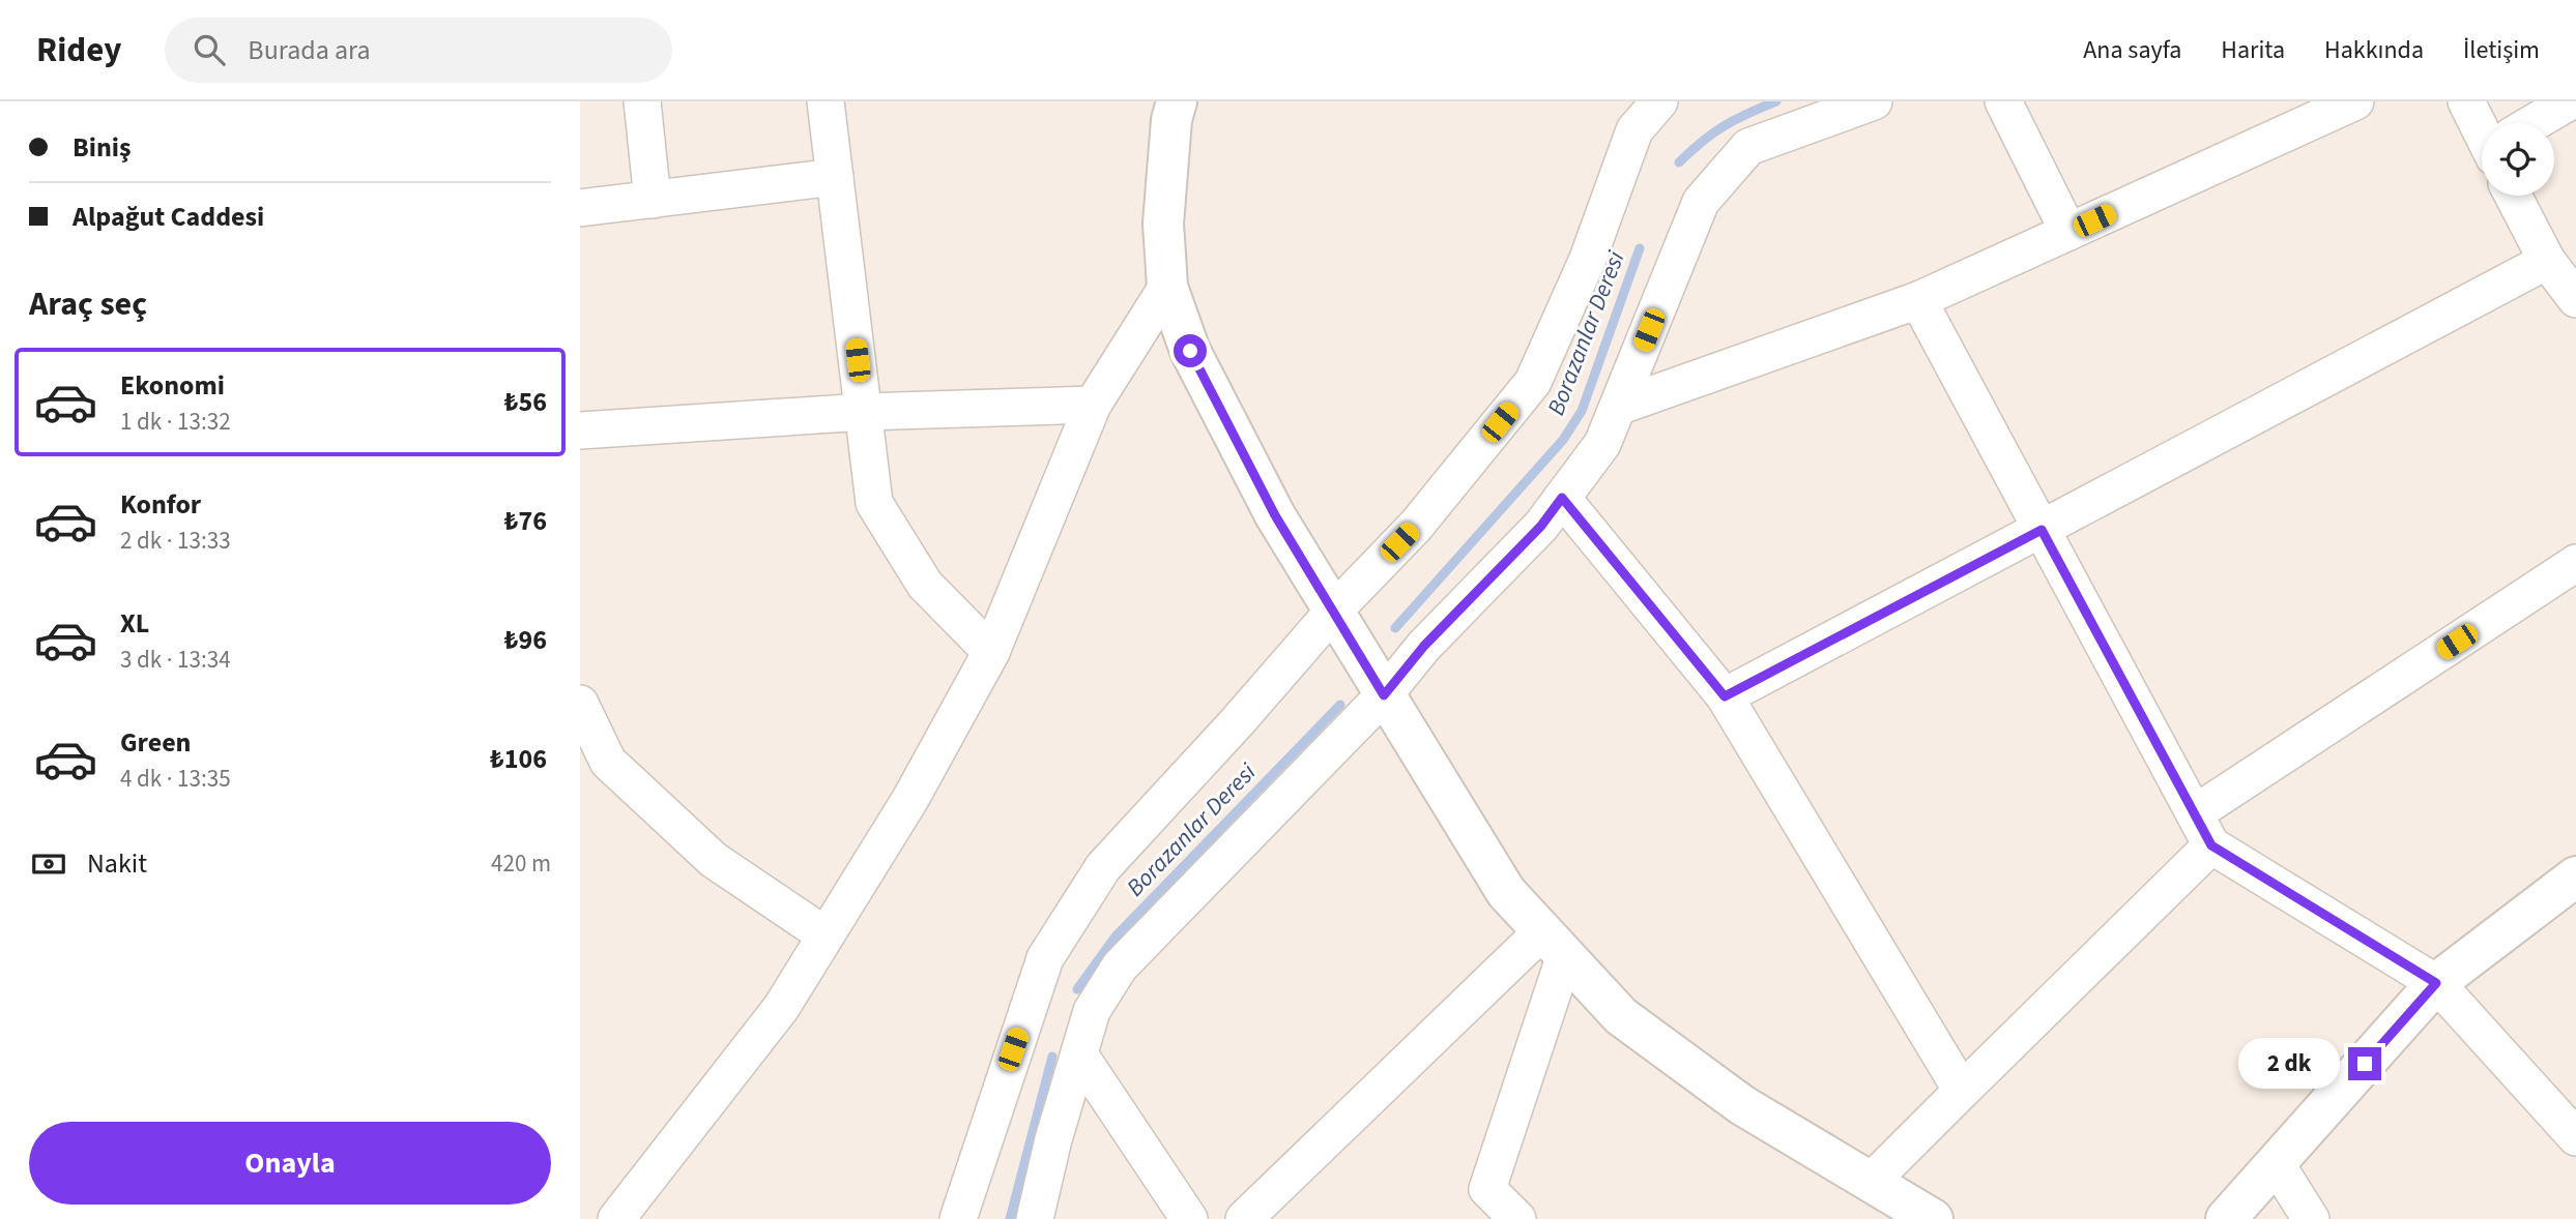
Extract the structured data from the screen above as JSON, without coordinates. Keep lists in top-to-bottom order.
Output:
{
  "water": ["Borazanlar Deresi"],
  "page": {
    "header": "Ridey",
    "search": "Burada ara",
    "nav": [
      "Ana sayfa",
      "Harita",
      "Hakkında",
      "İletişim"
    ],
    "banner": ["Biniş", "Alpağut Caddesi"],
    "heading": "Araç seç",
    "list": [
      {
        "name": "Ekonomi",
        "note": "1 dk · 13:32",
        "value": "₺56"
      },
      {
        "name": "Konfor",
        "note": "2 dk · 13:33",
        "value": "₺76"
      },
      {
        "name": "XL",
        "note": "3 dk · 13:34",
        "value": "₺96"
      },
      {
        "name": "Green",
        "note": "4 dk · 13:35",
        "value": "₺106"
      }
    ],
    "pay": ["Nakit", "420 m"],
    "bubble": "2 dk",
    "buttons": "Onayla"
  }
}
